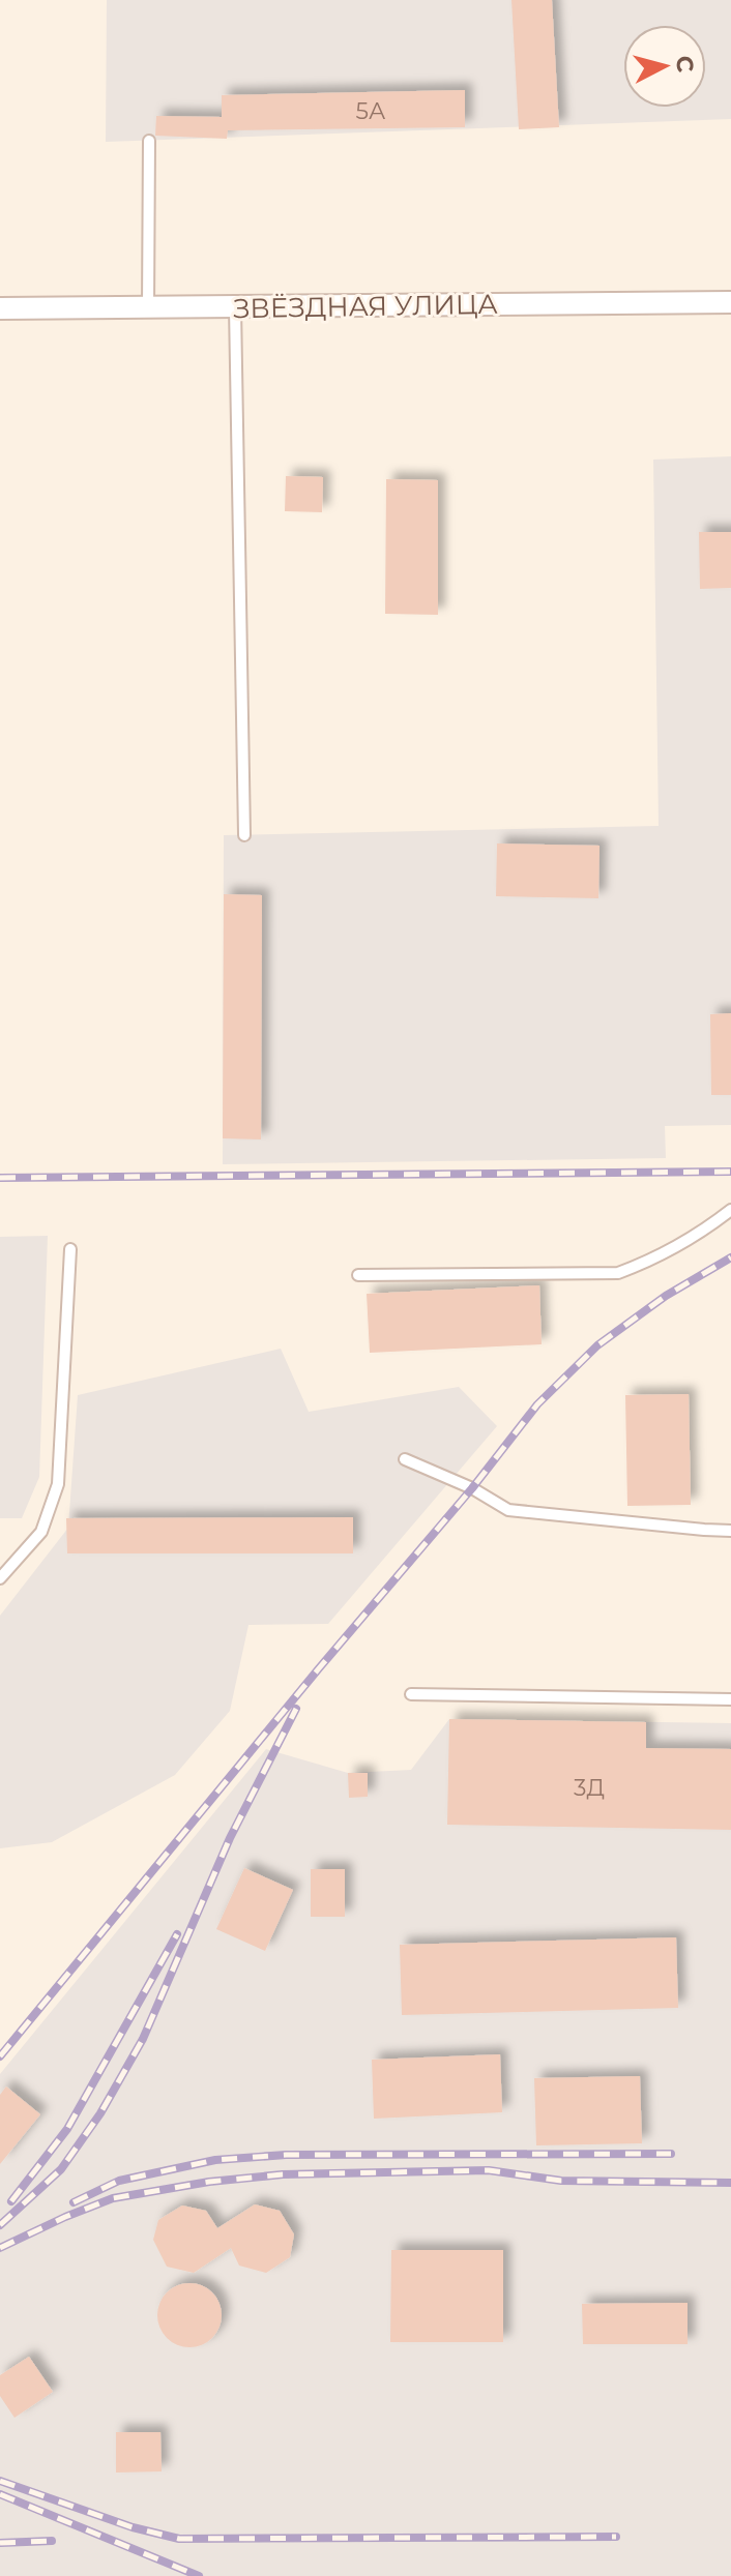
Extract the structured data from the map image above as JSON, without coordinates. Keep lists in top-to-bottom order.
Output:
{
  "streets": {
    "street": ["ЗВЁЗДНАЯ УЛИЦА"]
  },
  "house_numbers": ["5А", "3Д"],
  "north": "right"
}
